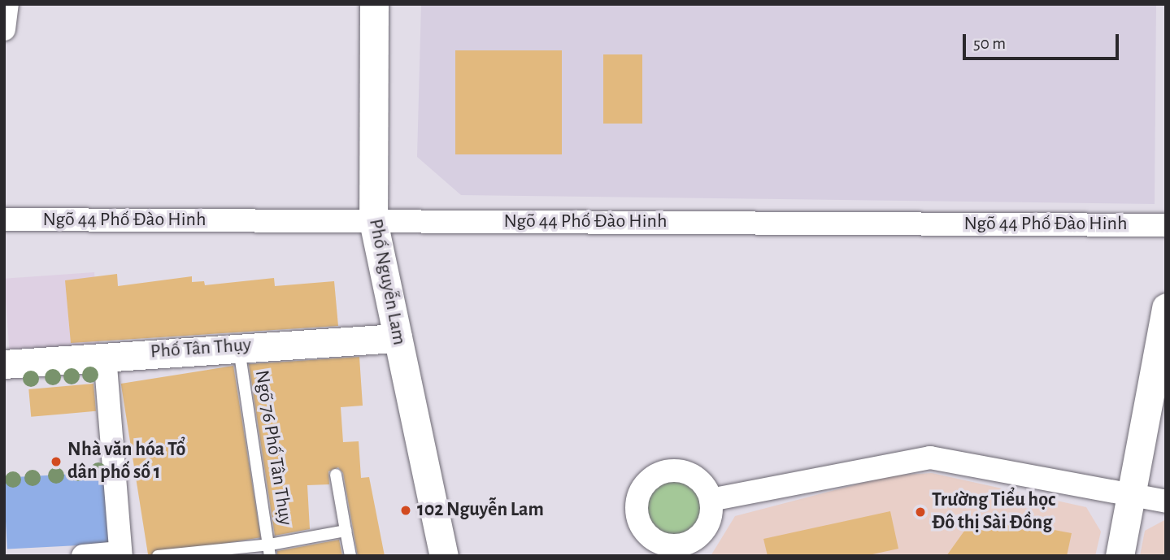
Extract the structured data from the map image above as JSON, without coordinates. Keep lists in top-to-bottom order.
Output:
{
  "streets": {
    "street": ["Ngõ 44 Phố Đào Hinh", "Phố Nguyễn Lam", "Phố Tân Thụy"],
    "lane": ["Ngõ 76 Phố Tân Thụy"]
  },
  "crossings": [
    ["Ngõ 44 Phố Đào Hinh", "Phố Nguyễn Lam"],
    ["Phố Nguyễn Lam", "Phố Tân Thụy"],
    ["Phố Tân Thụy", "Ngõ 76 Phố Tân Thụy"]
  ],
  "places": ["Nhà văn hóa Tổ dân phố số 1", "102 Nguyễn Lam", "Trường Tiểu học Đô thị Sài Đồng"],
  "scale_bar": "50 m"
}
